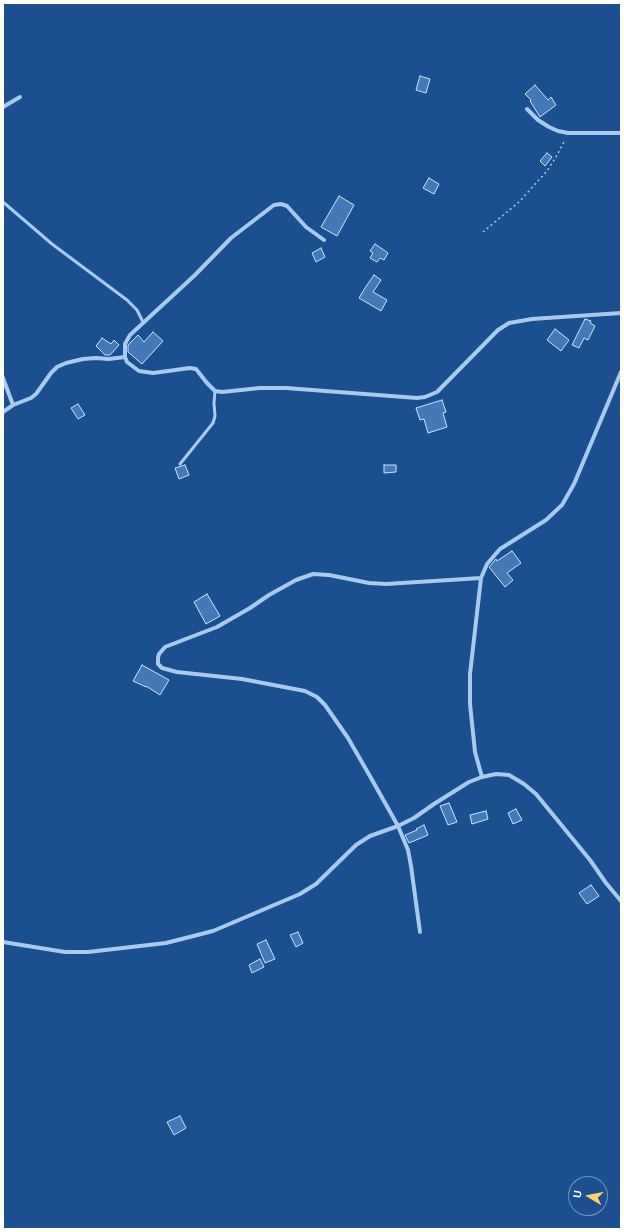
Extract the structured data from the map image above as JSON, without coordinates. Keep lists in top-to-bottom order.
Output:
{
  "north": "left"
}
